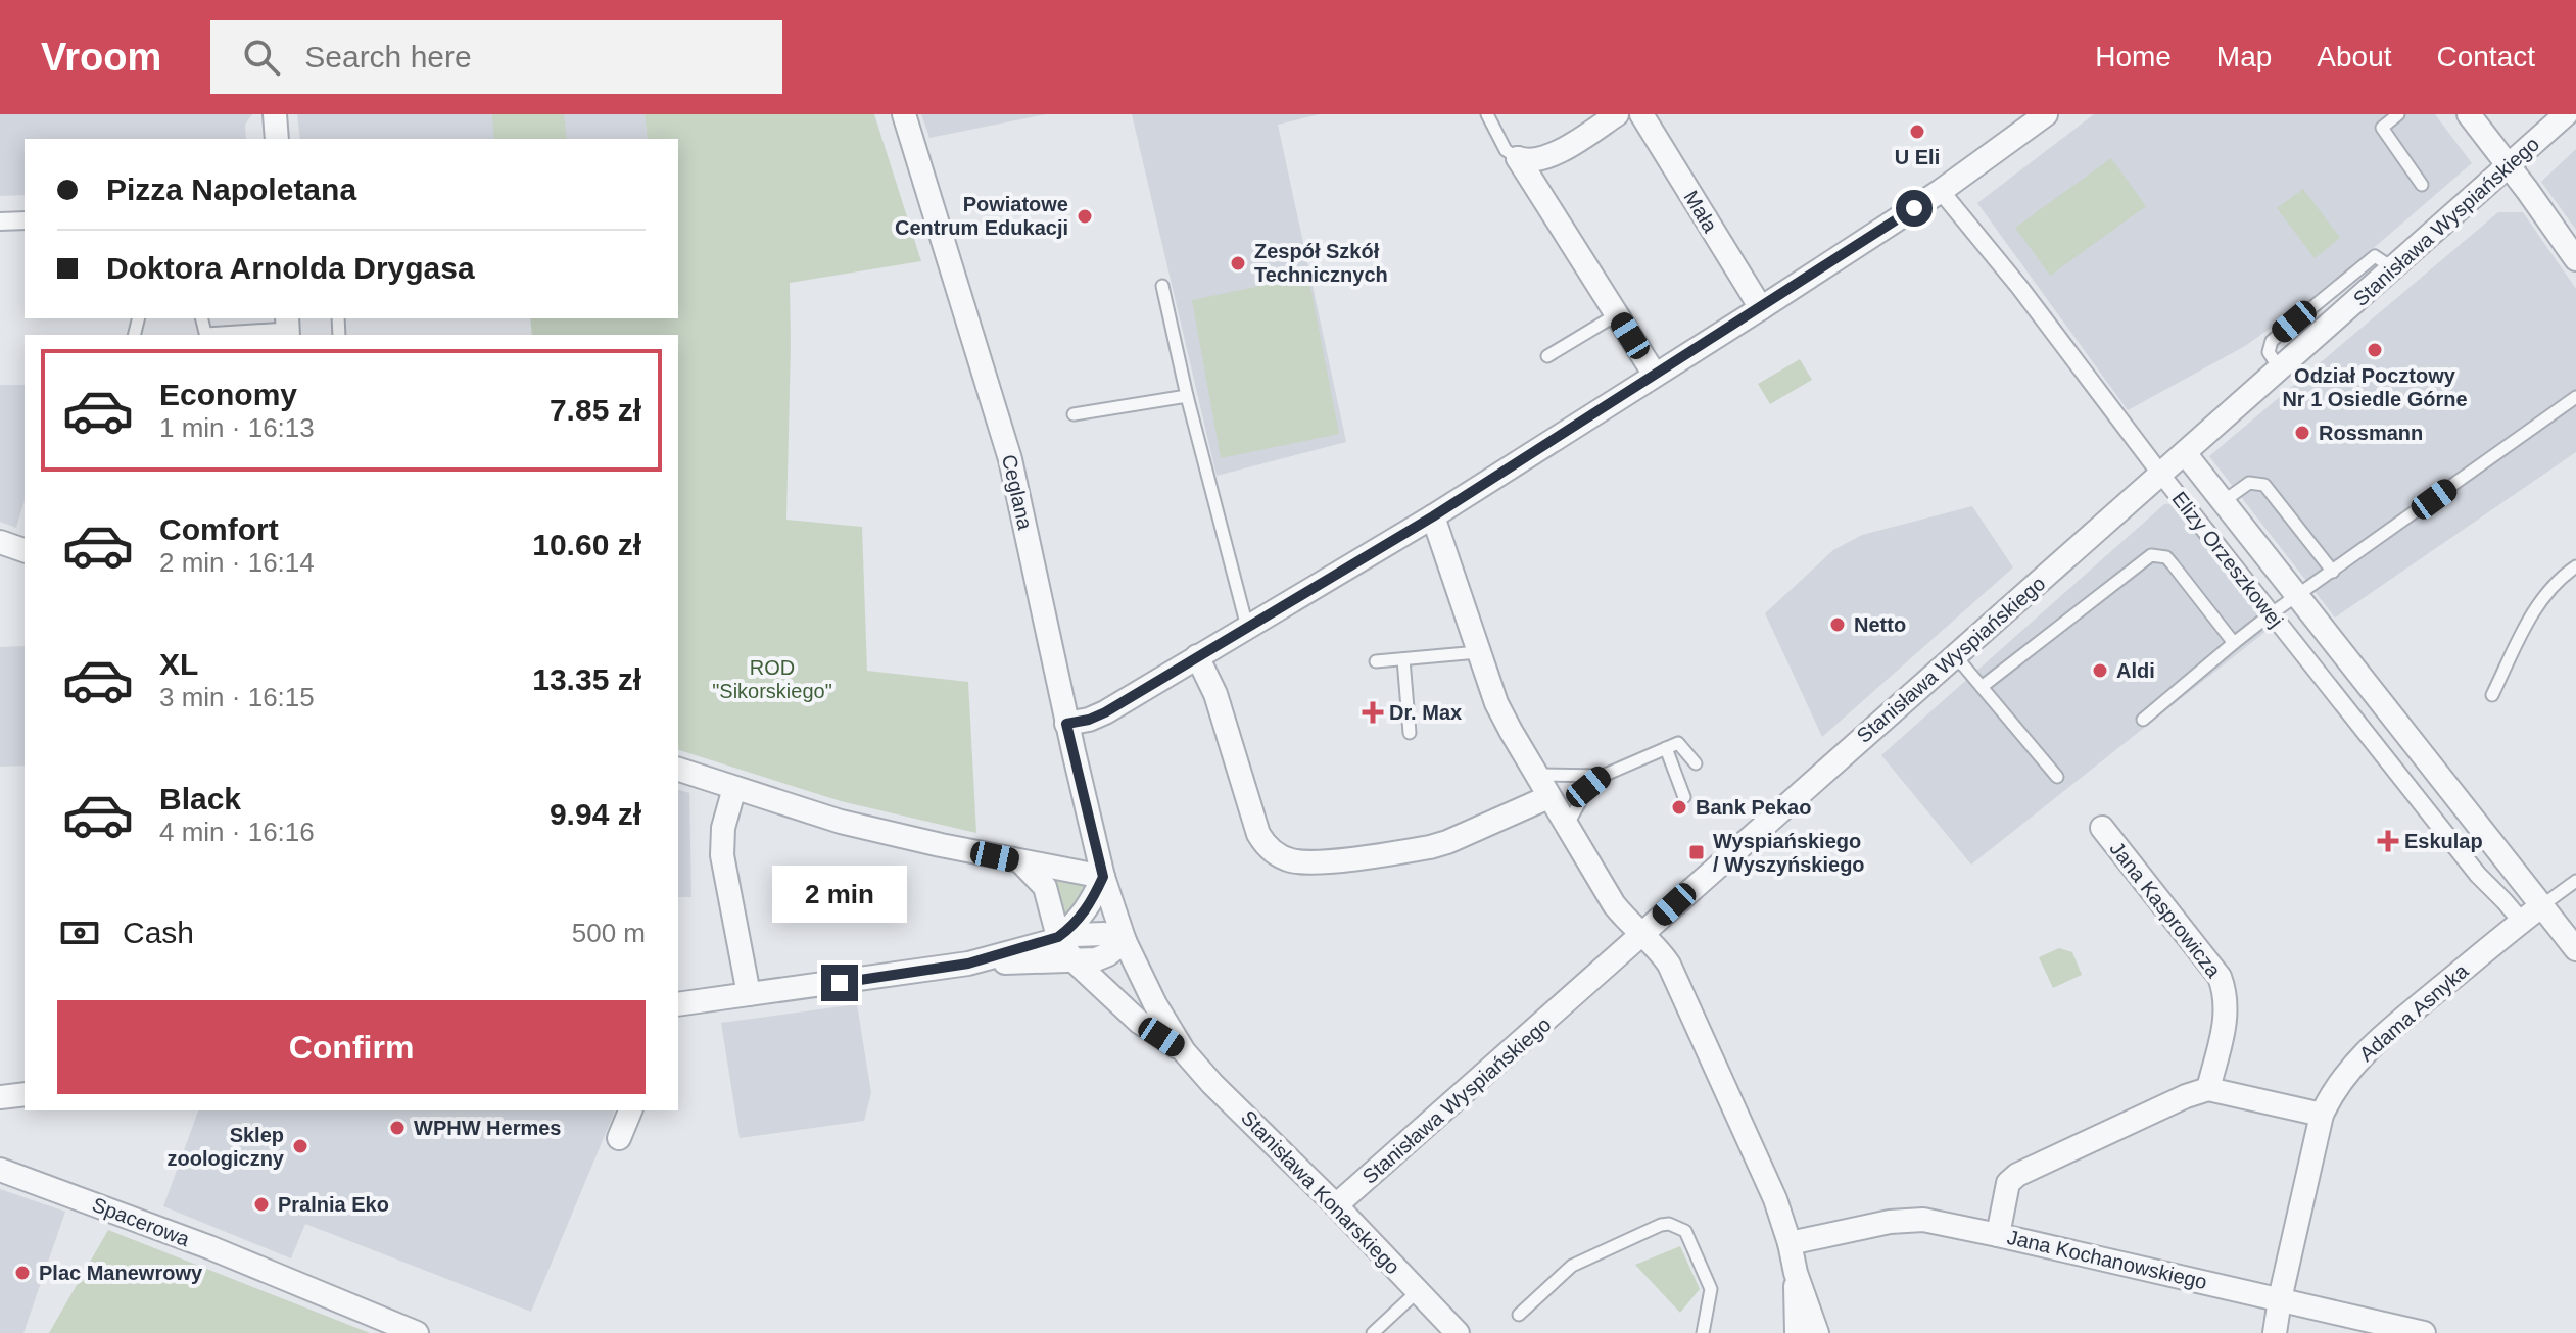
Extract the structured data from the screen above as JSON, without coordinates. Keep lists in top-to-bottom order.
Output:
{
  "streets": {
    "street": [
      "Mała",
      "Stanisława Wyspiańskiego",
      "Ceglana",
      "Elizy Orzeszkowej",
      "Jana Kasprowicza",
      "Adama Asnyka",
      "Stanisława Konarskiego",
      "Spacerowa",
      "Jana Kochanowskiego"
    ]
  },
  "crossings": [
    ["Stanisława Wyspiańskiego", "Elizy Orzeszkowej"],
    ["Stanisława Wyspiańskiego", "Stanisława Konarskiego"],
    ["Ceglana", "Stanisława Konarskiego"],
    ["Elizy Orzeszkowej", "Adama Asnyka"],
    ["Adama Asnyka", "Jana Kochanowskiego"]
  ],
  "parks": ["ROD \"Sikorskiego\""],
  "places": {
    "other": [
      "U Eli",
      "Powiatowe Centrum Edukacji",
      "Zespół Szkół Technicznych",
      "Odział Pocztowy Nr 1 Osiedle Górne",
      "Rossmann",
      "Netto",
      "Aldi",
      "Bank Pekao",
      "WPHW Hermes",
      "Sklep zoologiczny",
      "Pralnia Eko",
      "Plac Manewrowy"
    ],
    "health": ["Dr. Max", "Eskulap"],
    "transit": ["Wyspiańskiego / Wyszyńskiego"]
  },
  "page": {
    "header": "Vroom",
    "search": "Search here",
    "nav": [
      "Home",
      "Map",
      "About",
      "Contact"
    ],
    "banner": ["Pizza Napoletana", "Doktora Arnolda Drygasa"],
    "list": [
      {
        "name": "Economy",
        "note": "1 min · 16:13",
        "value": "7.85 zł"
      },
      {
        "name": "Comfort",
        "note": "2 min · 16:14",
        "value": "10.60 zł"
      },
      {
        "name": "XL",
        "note": "3 min · 16:15",
        "value": "13.35 zł"
      },
      {
        "name": "Black",
        "note": "4 min · 16:16",
        "value": "9.94 zł"
      }
    ],
    "bubble": "2 min",
    "pay": ["Cash", "500 m"],
    "buttons": "Confirm"
  }
}
